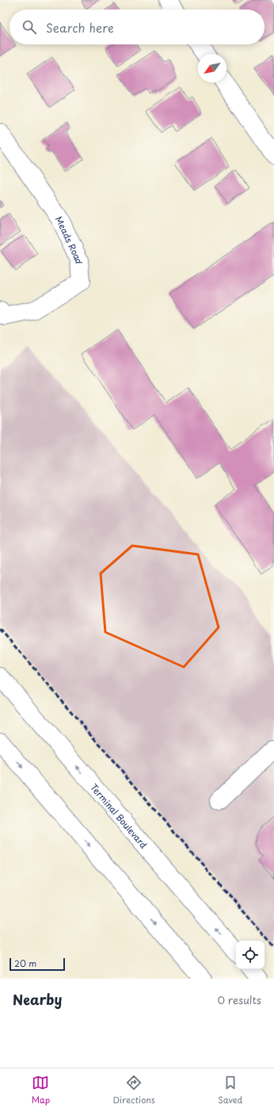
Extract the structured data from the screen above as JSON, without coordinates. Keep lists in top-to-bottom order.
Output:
{
  "streets": {
    "main road": ["Meads Road", "Terminal Boulevard"]
  },
  "scale_bar": "20 m",
  "north": "bottom left",
  "page": {
    "search": "Search here",
    "scale": "20 m",
    "heading": ["Nearby", "0 results"],
    "nav": ["Map", "Directions", "Saved"]
  }
}
